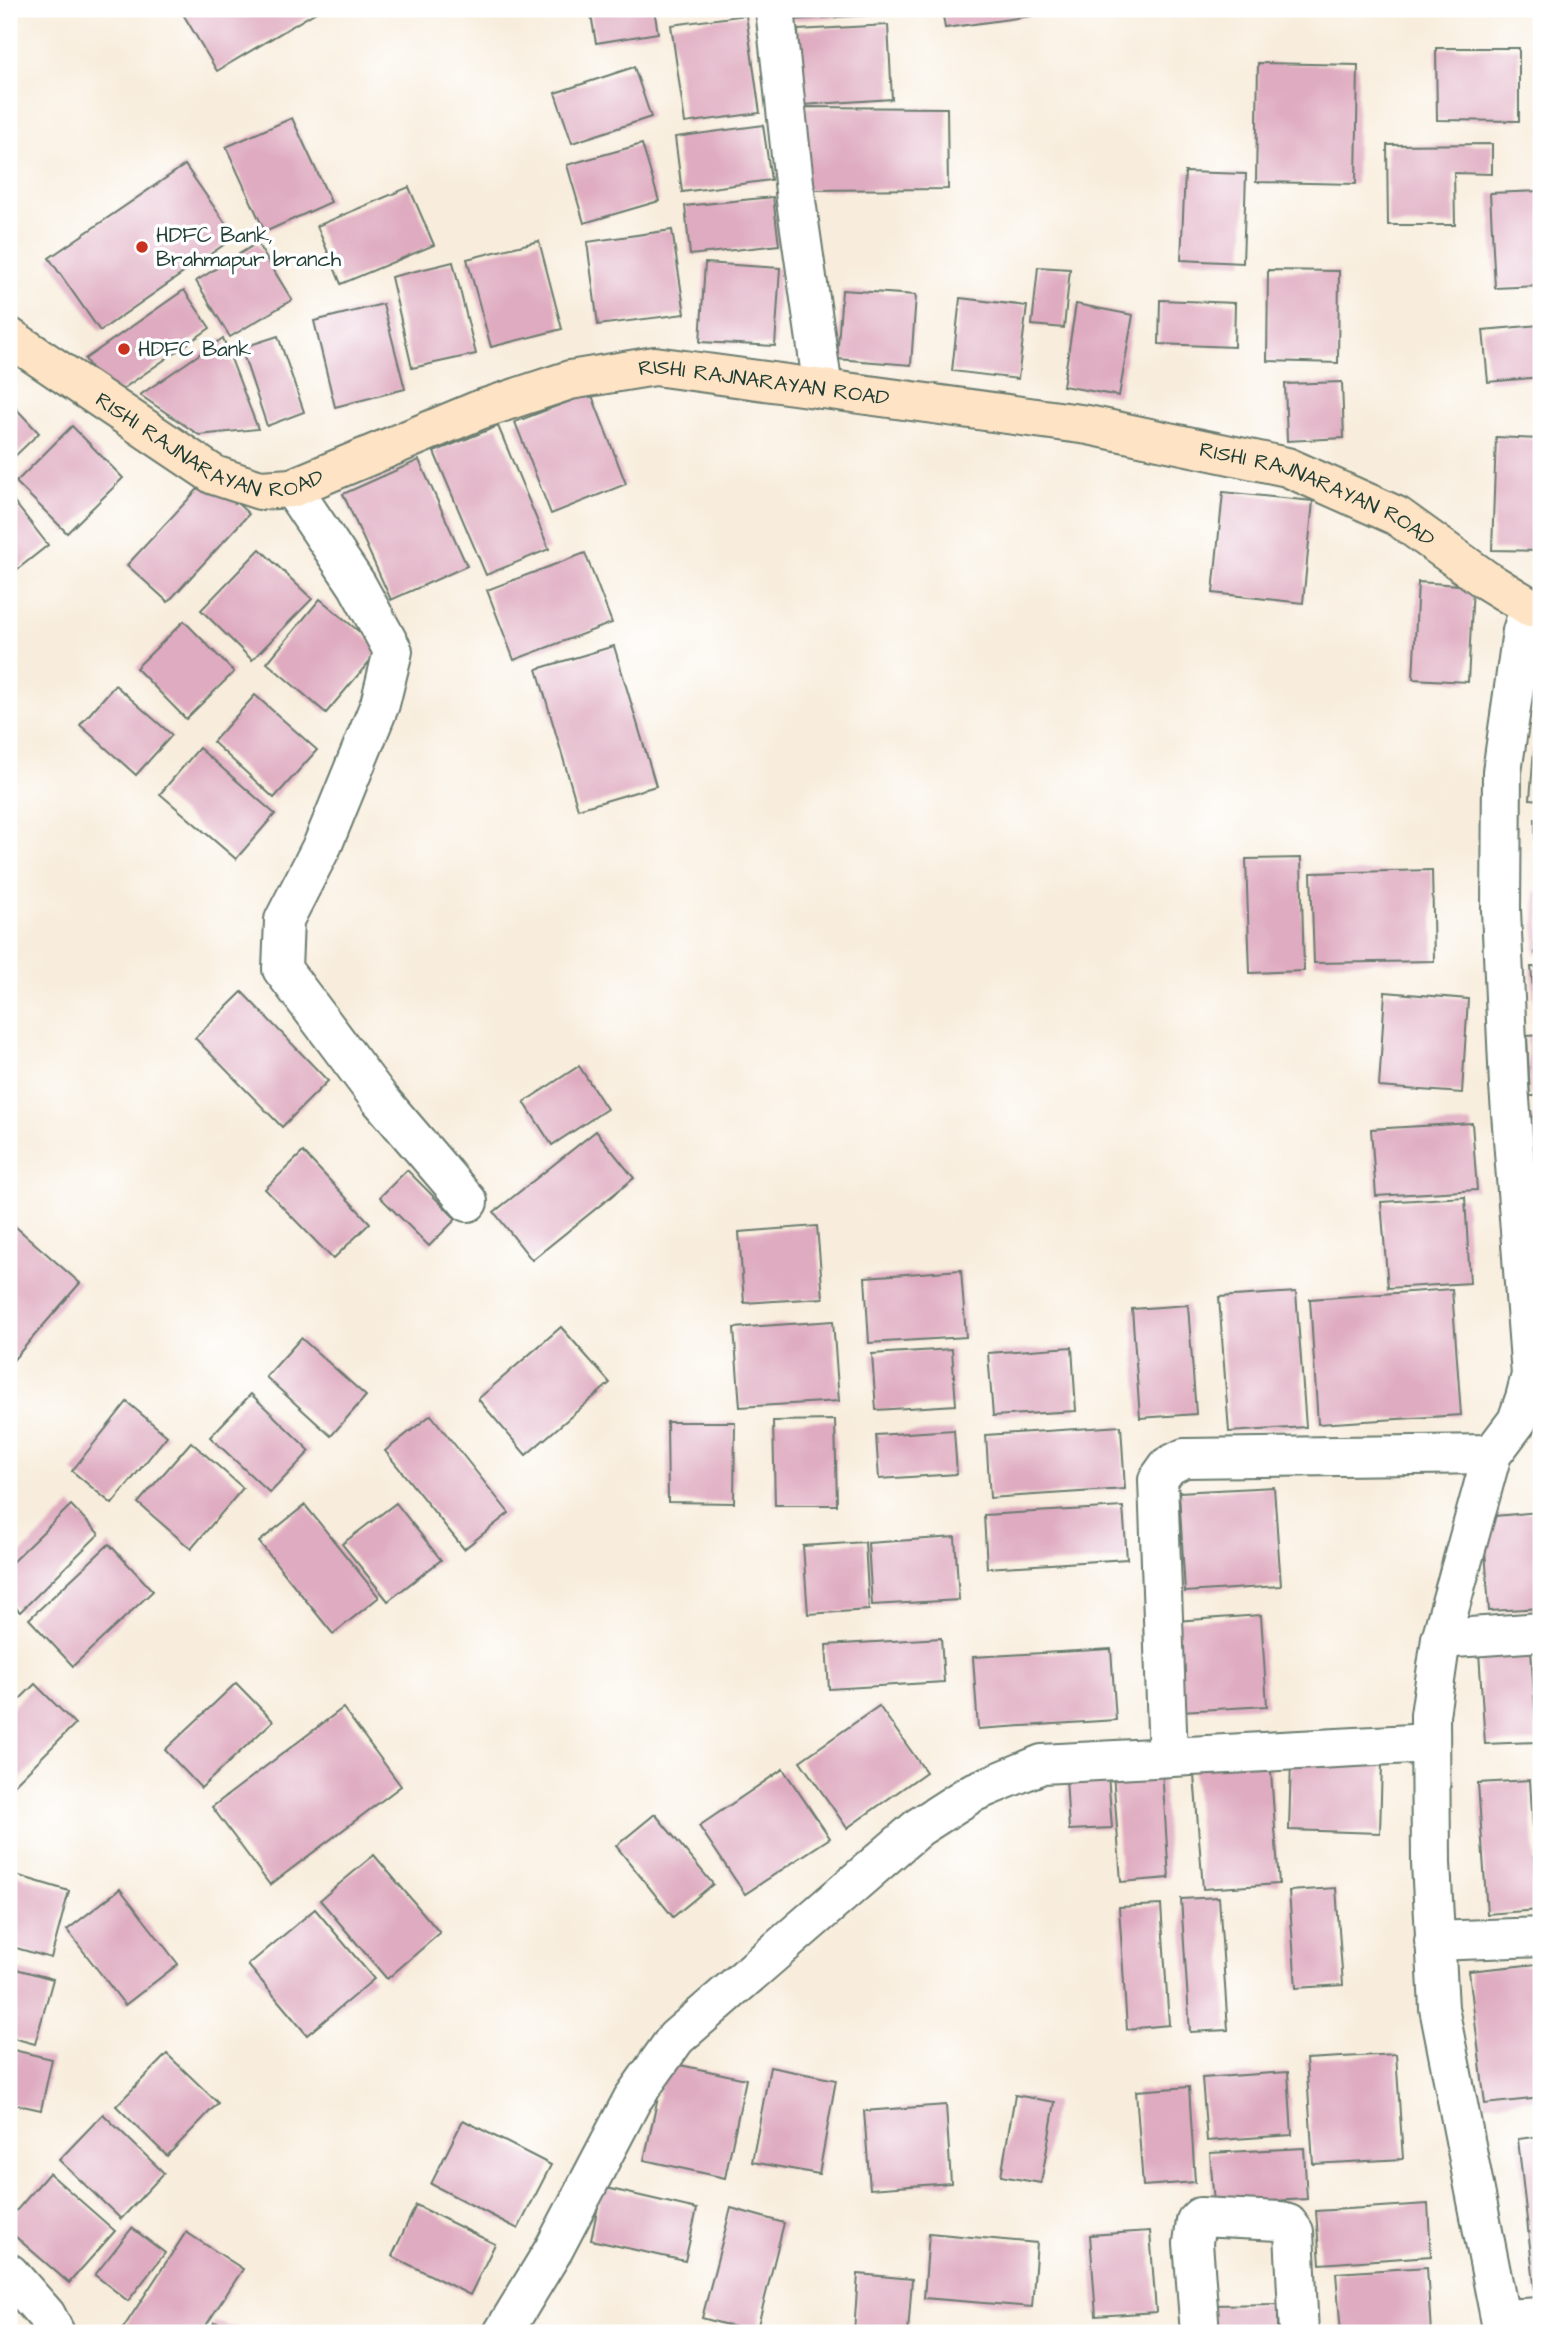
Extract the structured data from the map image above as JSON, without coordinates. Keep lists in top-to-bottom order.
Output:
{
  "streets": {
    "main road": ["RISHI RAJNARAYAN ROAD"]
  },
  "places": ["HDFC Bank, Brahmapur branch", "HDFC Bank"]
}
